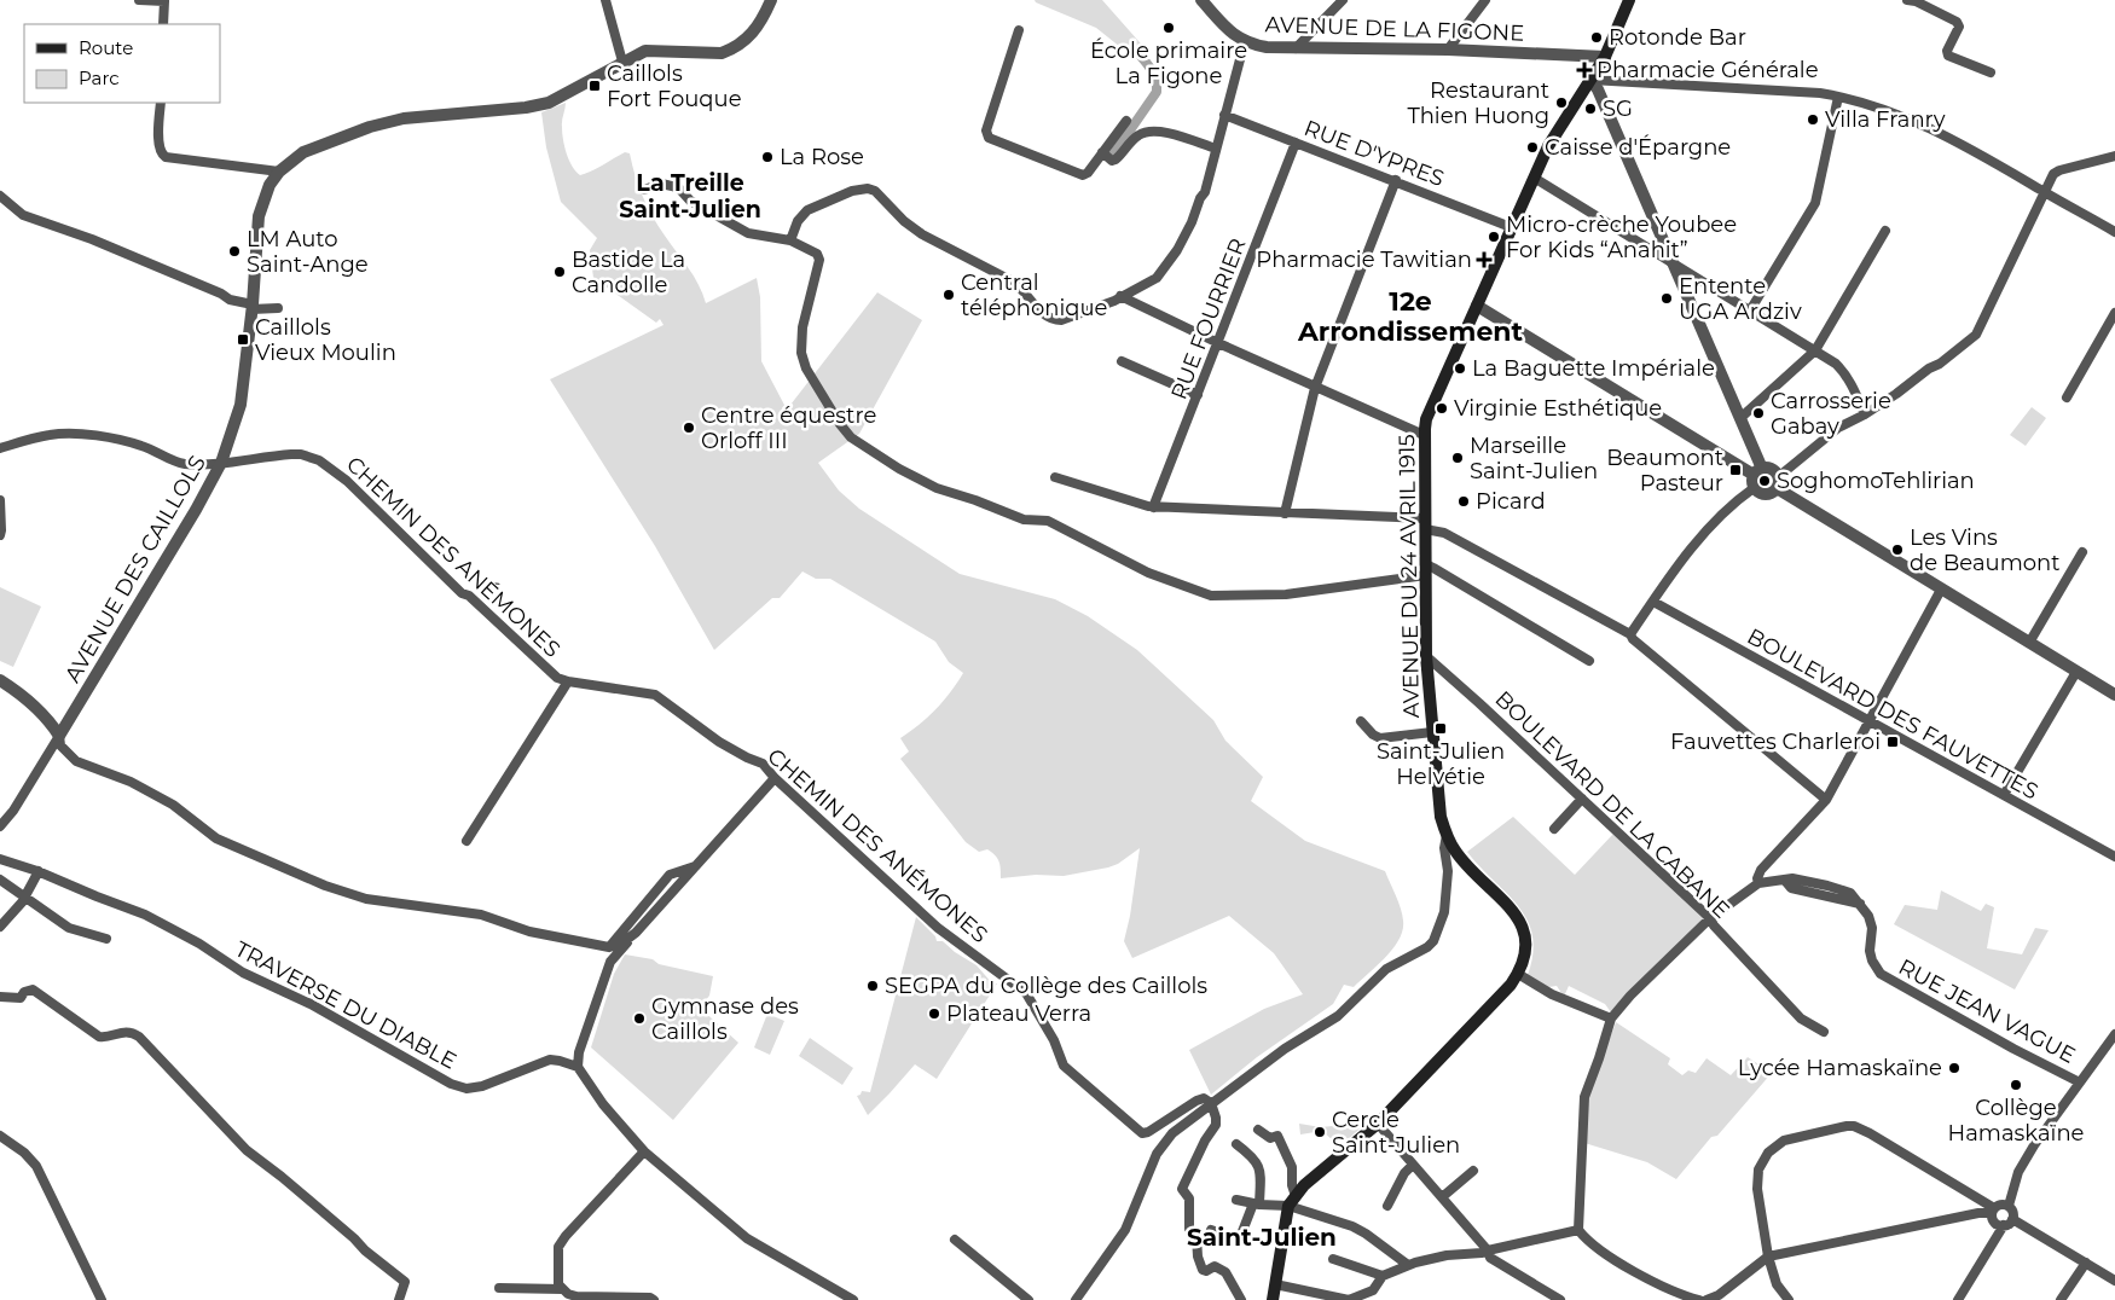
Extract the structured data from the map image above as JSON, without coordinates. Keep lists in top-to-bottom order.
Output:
{
  "streets": {
    "main road": ["AVENUE DU 24 AVRIL 1915"],
    "street": [
      "AVENUE DE LA FIGONE",
      "RUE D'YPRES",
      "RUE FOURRIER",
      "CHEMIN DES ANÉMONES",
      "AVENUE DES CAILLOLS",
      "BOULEVARD DES FAUVETTES",
      "BOULEVARD DE LA CABANE",
      "TRAVERSE DU DIABLE",
      "RUE JEAN VAGUE"
    ]
  },
  "crossings": [
    ["AVENUE DE LA FIGONE", "AVENUE DU 24 AVRIL 1915"],
    ["RUE D'YPRES", "RUE FOURRIER"],
    ["RUE D'YPRES", "AVENUE DU 24 AVRIL 1915"],
    ["CHEMIN DES ANÉMONES", "AVENUE DES CAILLOLS"],
    ["CHEMIN DES ANÉMONES", "AVENUE DU 24 AVRIL 1915"],
    ["AVENUE DU 24 AVRIL 1915", "BOULEVARD DE LA CABANE"],
    ["BOULEVARD DE LA CABANE", "RUE JEAN VAGUE"]
  ],
  "districts": ["La Treille Saint-Julien", "12e Arrondissement", "Saint-Julien"],
  "places": {
    "other": [
      "École primaire La Figone",
      "Rotonde Bar",
      "Restaurant Thien Huong",
      "SG",
      "Villa Franry",
      "Caisse d'Épargne",
      "La Rose",
      "Micro-crèche Youbee For Kids “Anahit”",
      "LM Auto Saint-Ange",
      "Bastide La Candolle",
      "Central téléphonique",
      "Entente UGA Ardziv",
      "La Baguette Impériale",
      "Virginie Esthétique",
      "Carrosserie Gabay",
      "Centre équestre Orloff III",
      "Marseille Saint-Julien",
      "SoghomoTehlirian",
      "Picard",
      "Les Vins de Beaumont",
      "SEGPA du Collège des Caillols",
      "Plateau Verra",
      "Gymnase des Caillols",
      "Lycée Hamaskaïne",
      "Collège Hamaskaïne",
      "Cercle Saint-Julien"
    ],
    "health": ["Pharmacie Générale", "Pharmacie Tawitian"],
    "transit": [
      "Caillols Fort Fouque",
      "Caillols Vieux Moulin",
      "Beaumont Pasteur",
      "Saint-Julien Helvétie",
      "Fauvettes Charleroi"
    ]
  },
  "legend": ["Route", "Parc"]
}
